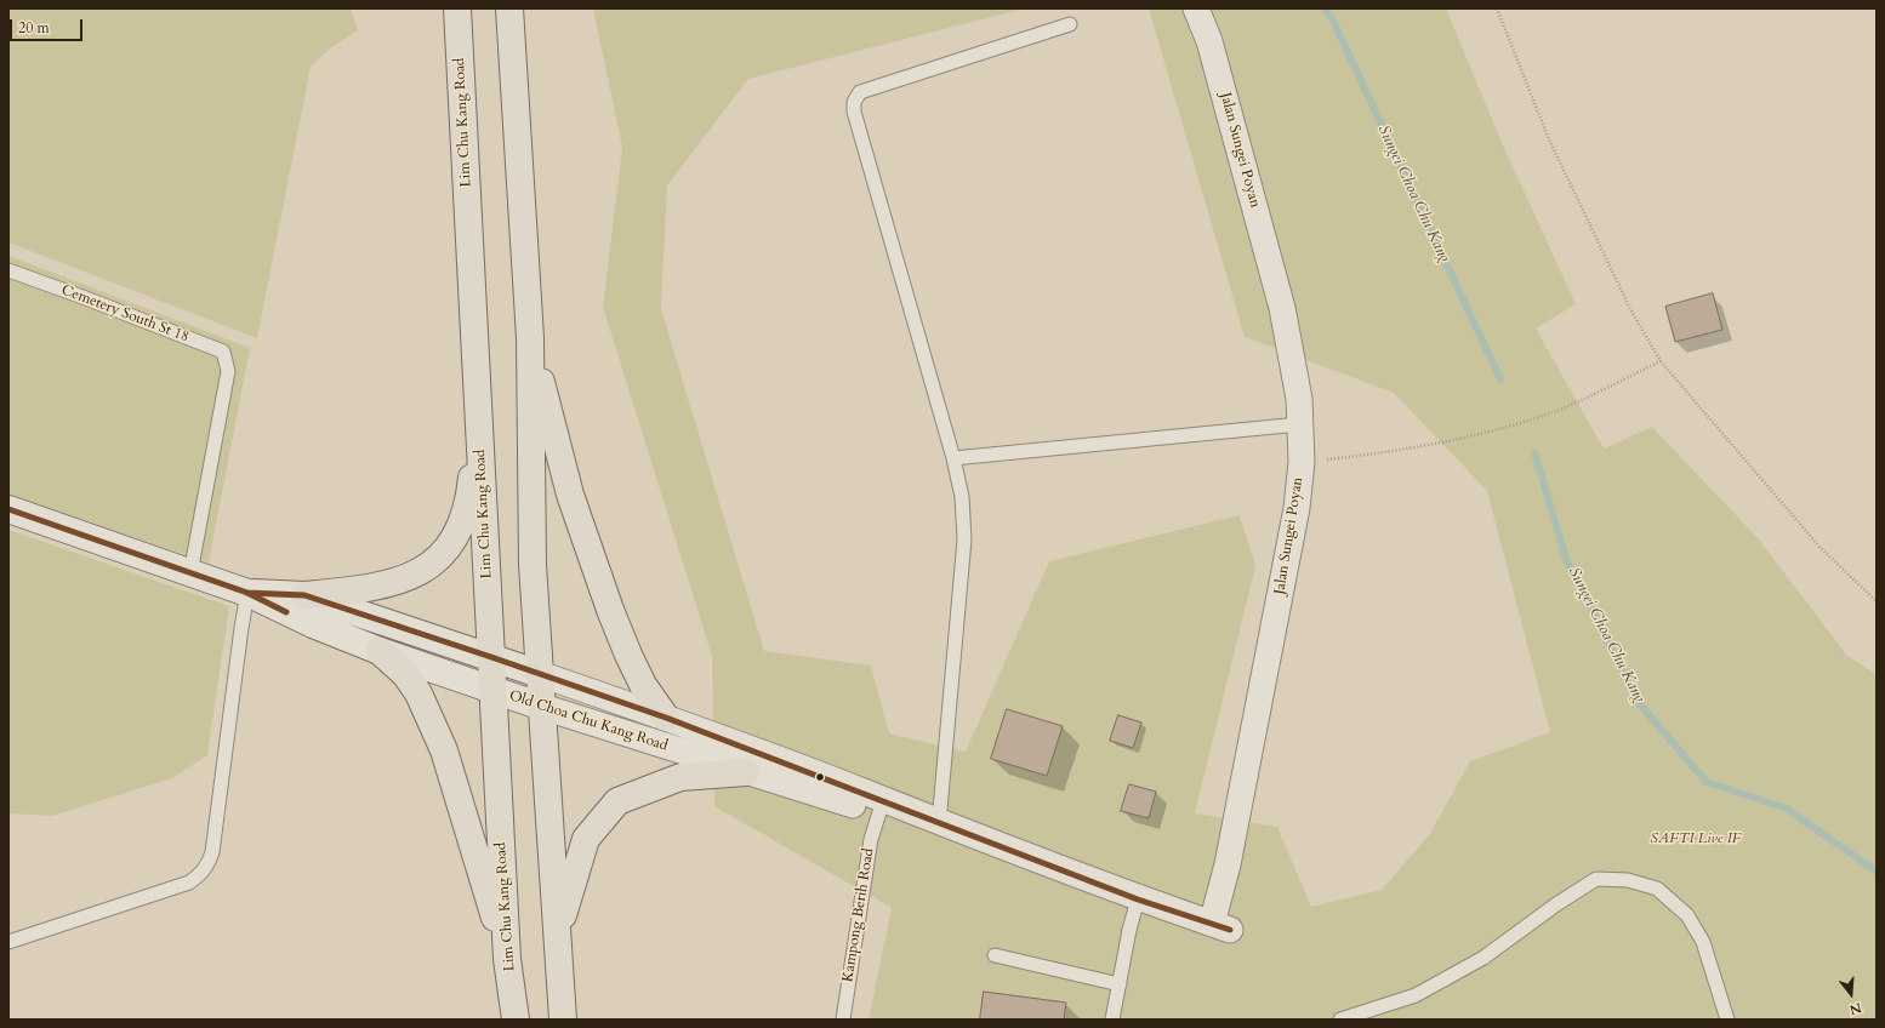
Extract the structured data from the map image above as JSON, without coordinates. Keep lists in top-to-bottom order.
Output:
{
  "streets": {
    "main road": ["Lim Chu Kang Road"],
    "street": ["Jalan Sungei Poyan", "Old Choa Chu Kang Road"],
    "lane": ["Cemetery South St 18", "Kampong Berih Road"]
  },
  "crossings": [
    ["Lim Chu Kang Road", "Old Choa Chu Kang Road"],
    ["Jalan Sungei Poyan", "Old Choa Chu Kang Road"],
    ["Cemetery South St 18", "Old Choa Chu Kang Road"],
    ["Old Choa Chu Kang Road", "Kampong Berih Road"]
  ],
  "water": ["Sungei Choa Chu Kang"],
  "parks": ["SAFTI Live IF"],
  "scale_bar": "20 m",
  "north": "bottom"
}
